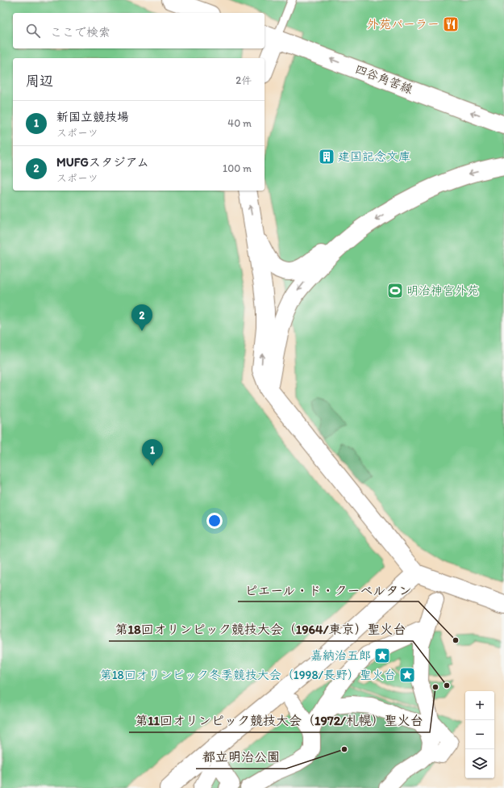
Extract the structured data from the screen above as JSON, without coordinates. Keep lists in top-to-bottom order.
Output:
{
  "streets": {
    "street": ["四谷角筈線"]
  },
  "one_way": ["四谷角筈線"],
  "places": {
    "restaurant": ["外苑パーラー"],
    "building": ["建国記念文庫"],
    "sports": ["明治神宮外苑"],
    "other": [
      "ピエール・ド・クーベルタン",
      "第18回オリンピック競技大会（1964/東京）聖火台",
      "第11回オリンピック競技大会（1972/札幌）聖火台",
      "都立明治公園"
    ],
    "place": ["嘉納治五郎", "第18回オリンピック冬季競技大会（1998/長野）聖火台"]
  },
  "page": {
    "search": "ここで検索",
    "heading": ["周辺", "2件"],
    "list": [
      {
        "mark": "1",
        "name": "新国立競技場",
        "note": "スポーツ",
        "value": "40 m"
      },
      {
        "mark": "2",
        "name": "MUFGスタジアム",
        "note": "スポーツ",
        "value": "100 m"
      }
    ],
    "pins": ["2", "1"],
    "map_buttons": ["+", "−"]
  }
}
